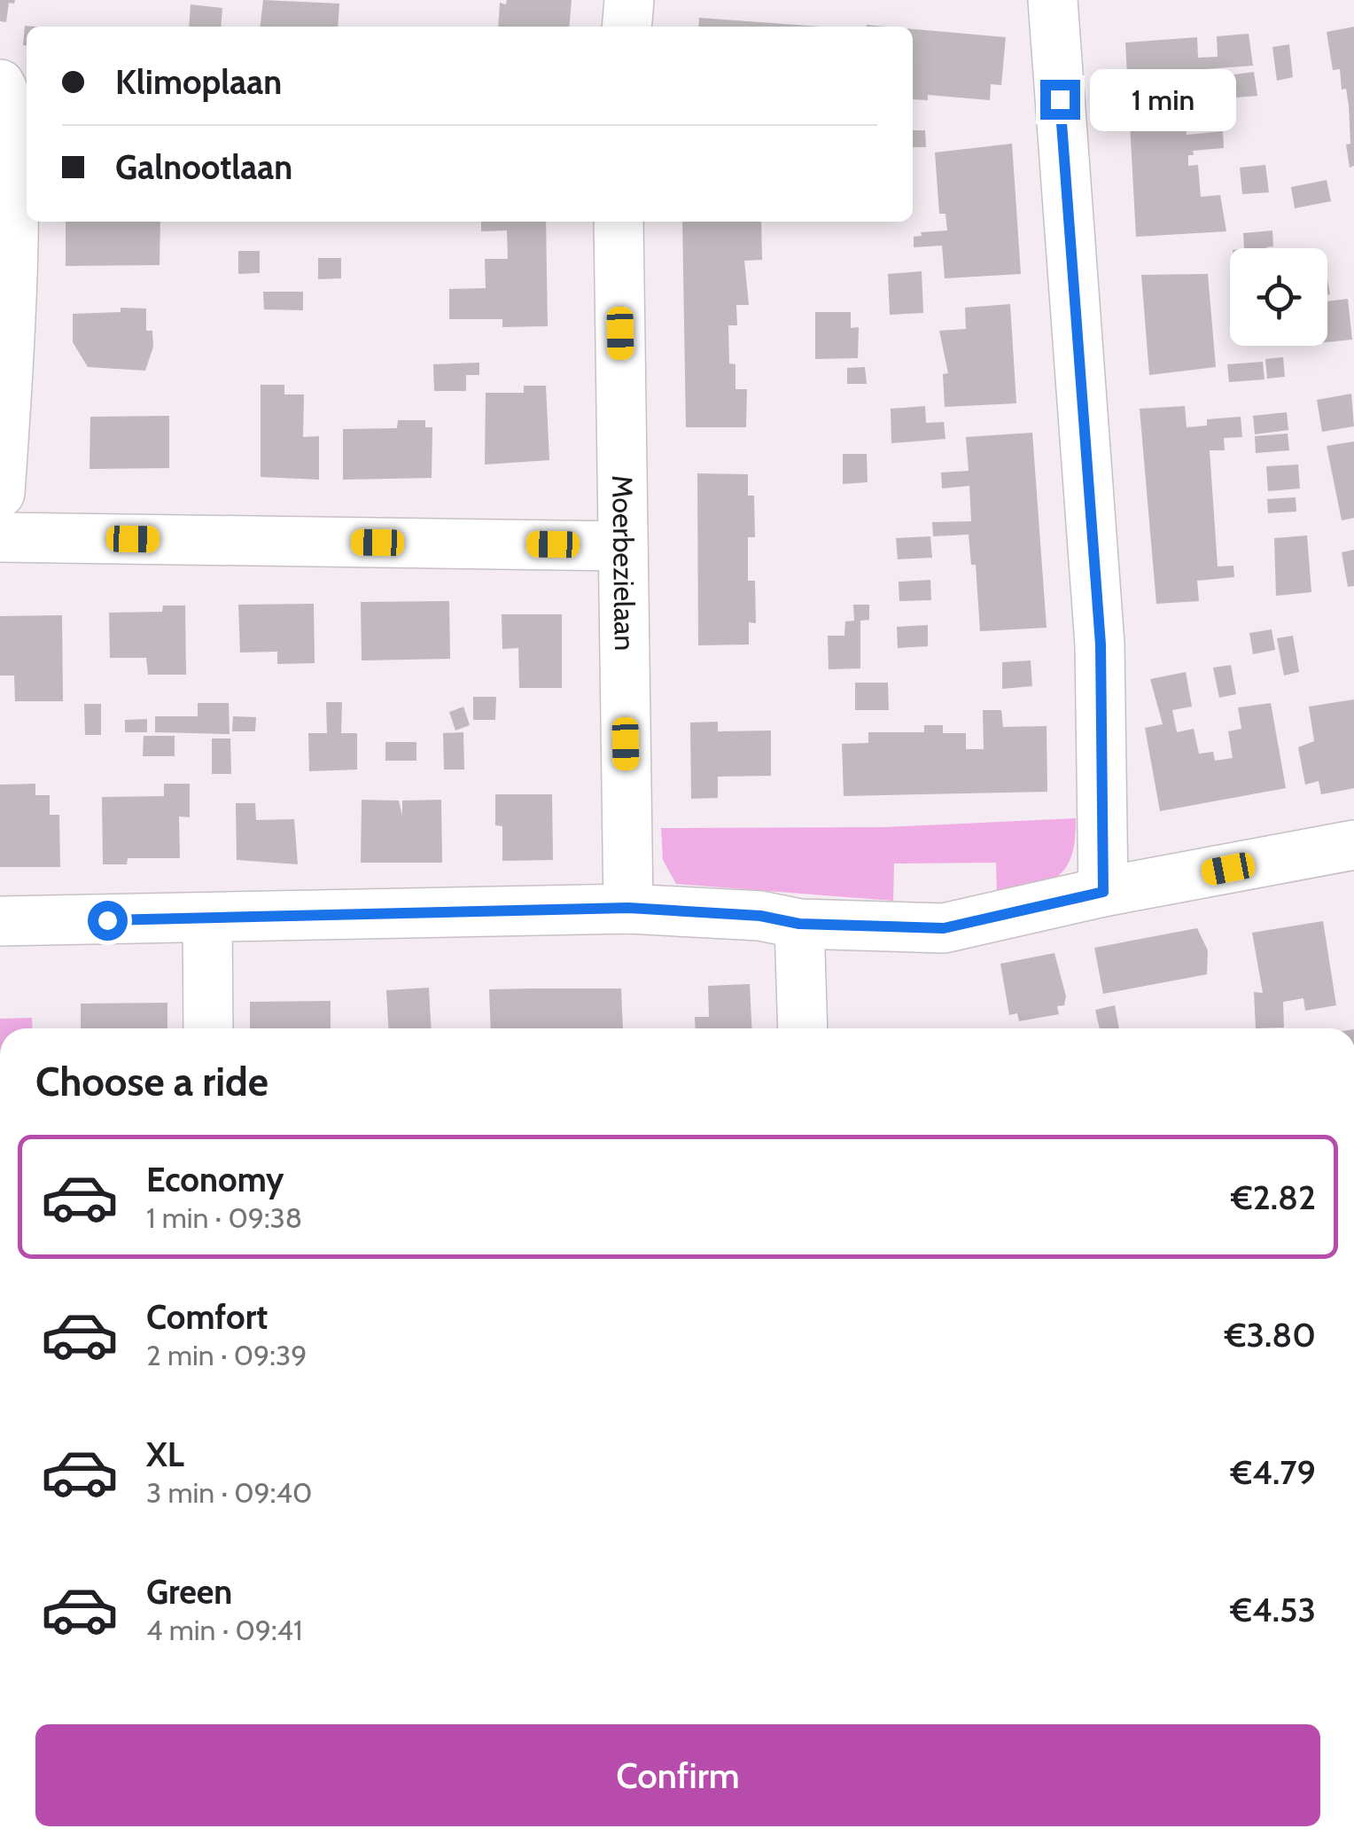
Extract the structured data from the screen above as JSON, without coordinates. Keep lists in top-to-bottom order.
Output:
{
  "streets": {
    "street": ["Moerbezielaan"]
  },
  "page": {
    "banner": ["Klimoplaan", "Galnootlaan"],
    "bubble": "1 min",
    "heading": "Choose a ride",
    "list": [
      {
        "name": "Economy",
        "note": "1 min · 09:38",
        "value": "€2.82"
      },
      {
        "name": "Comfort",
        "note": "2 min · 09:39",
        "value": "€3.80"
      },
      {
        "name": "XL",
        "note": "3 min · 09:40",
        "value": "€4.79"
      },
      {
        "name": "Green",
        "note": "4 min · 09:41",
        "value": "€4.53"
      }
    ],
    "buttons": "Confirm"
  }
}
